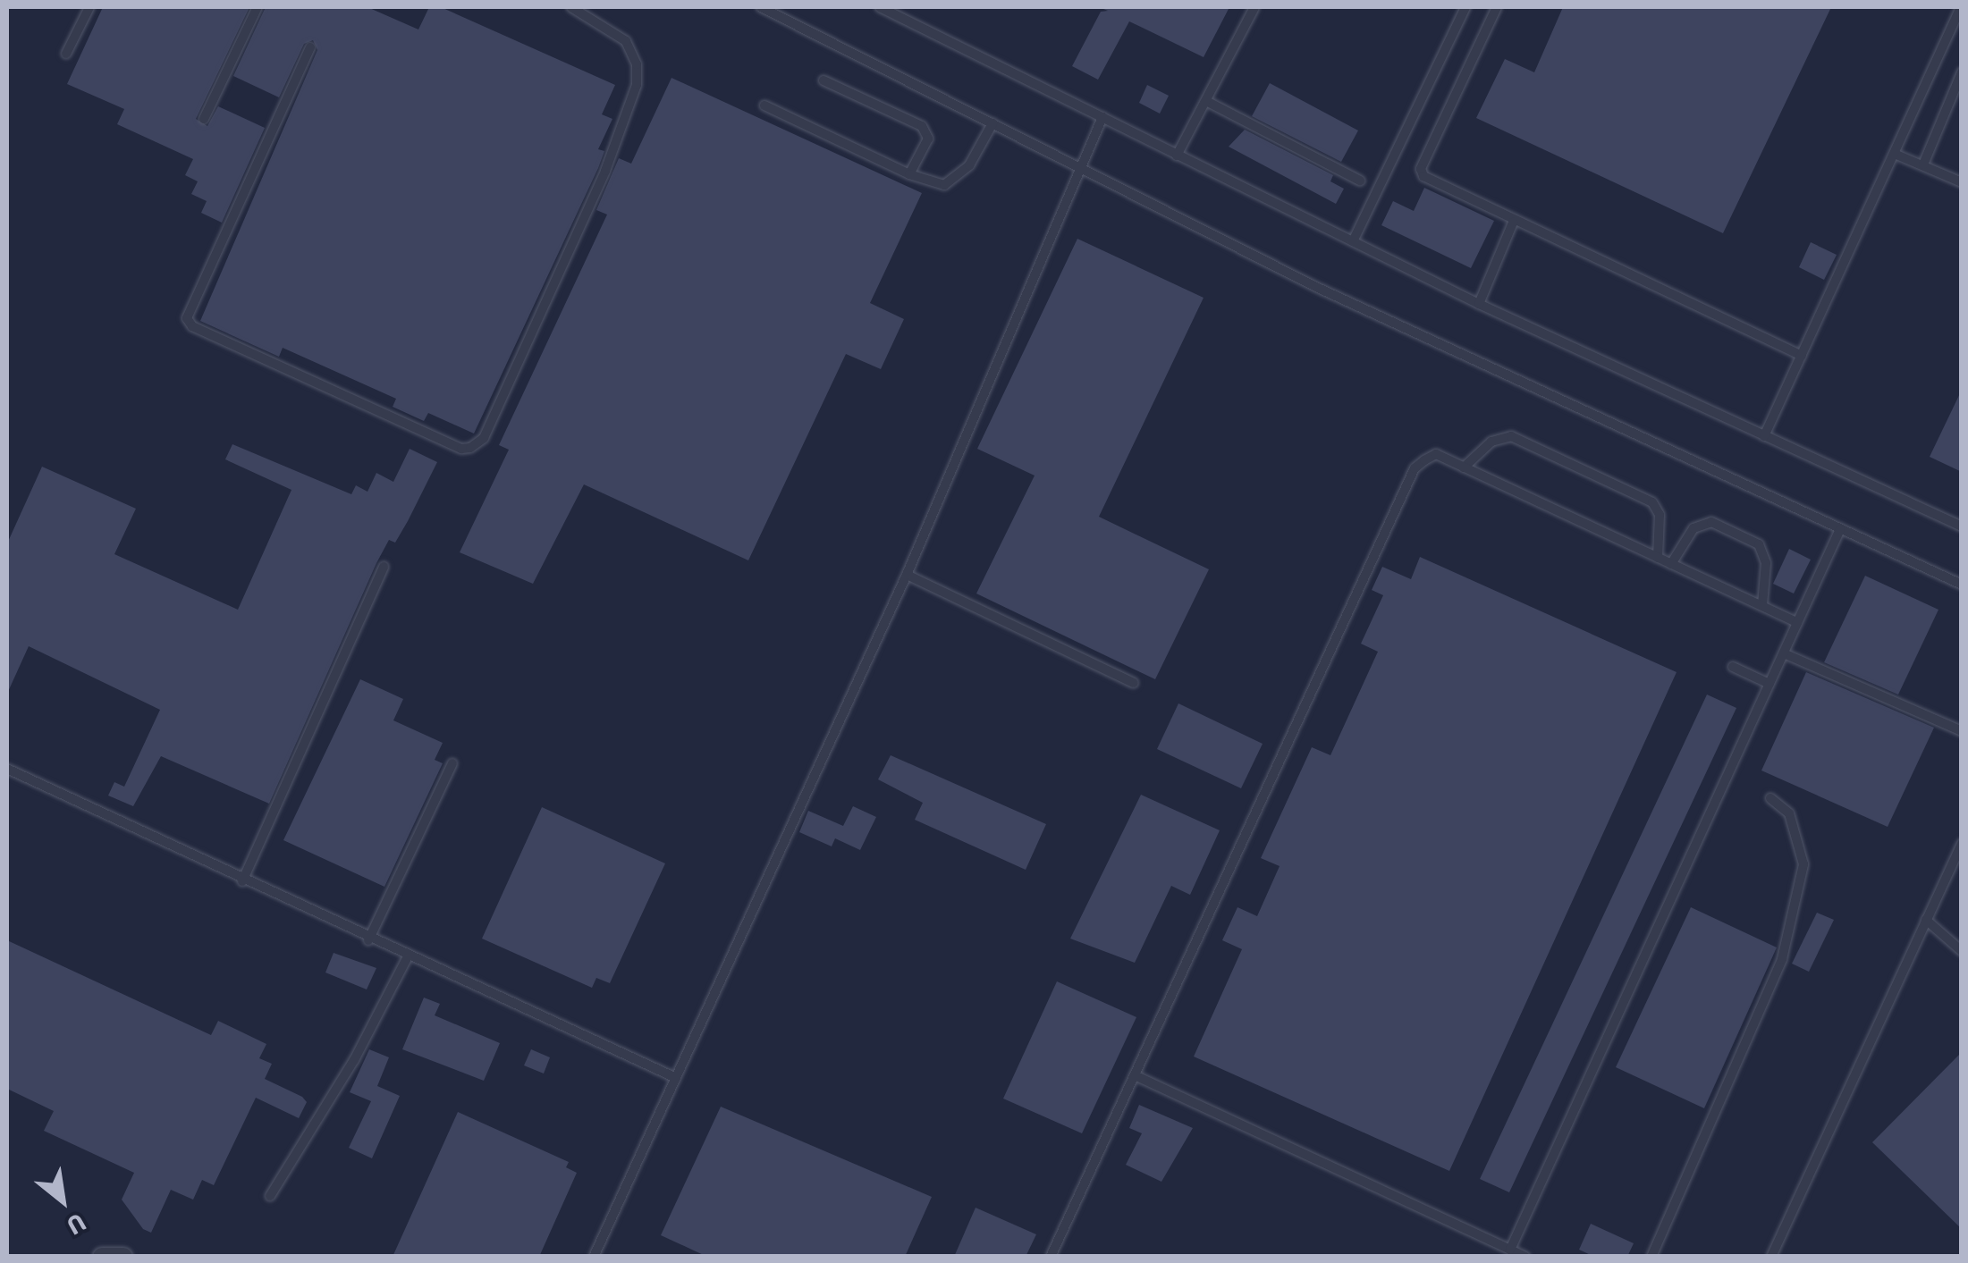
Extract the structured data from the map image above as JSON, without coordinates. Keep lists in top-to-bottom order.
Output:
{
  "north": "bottom right"
}
